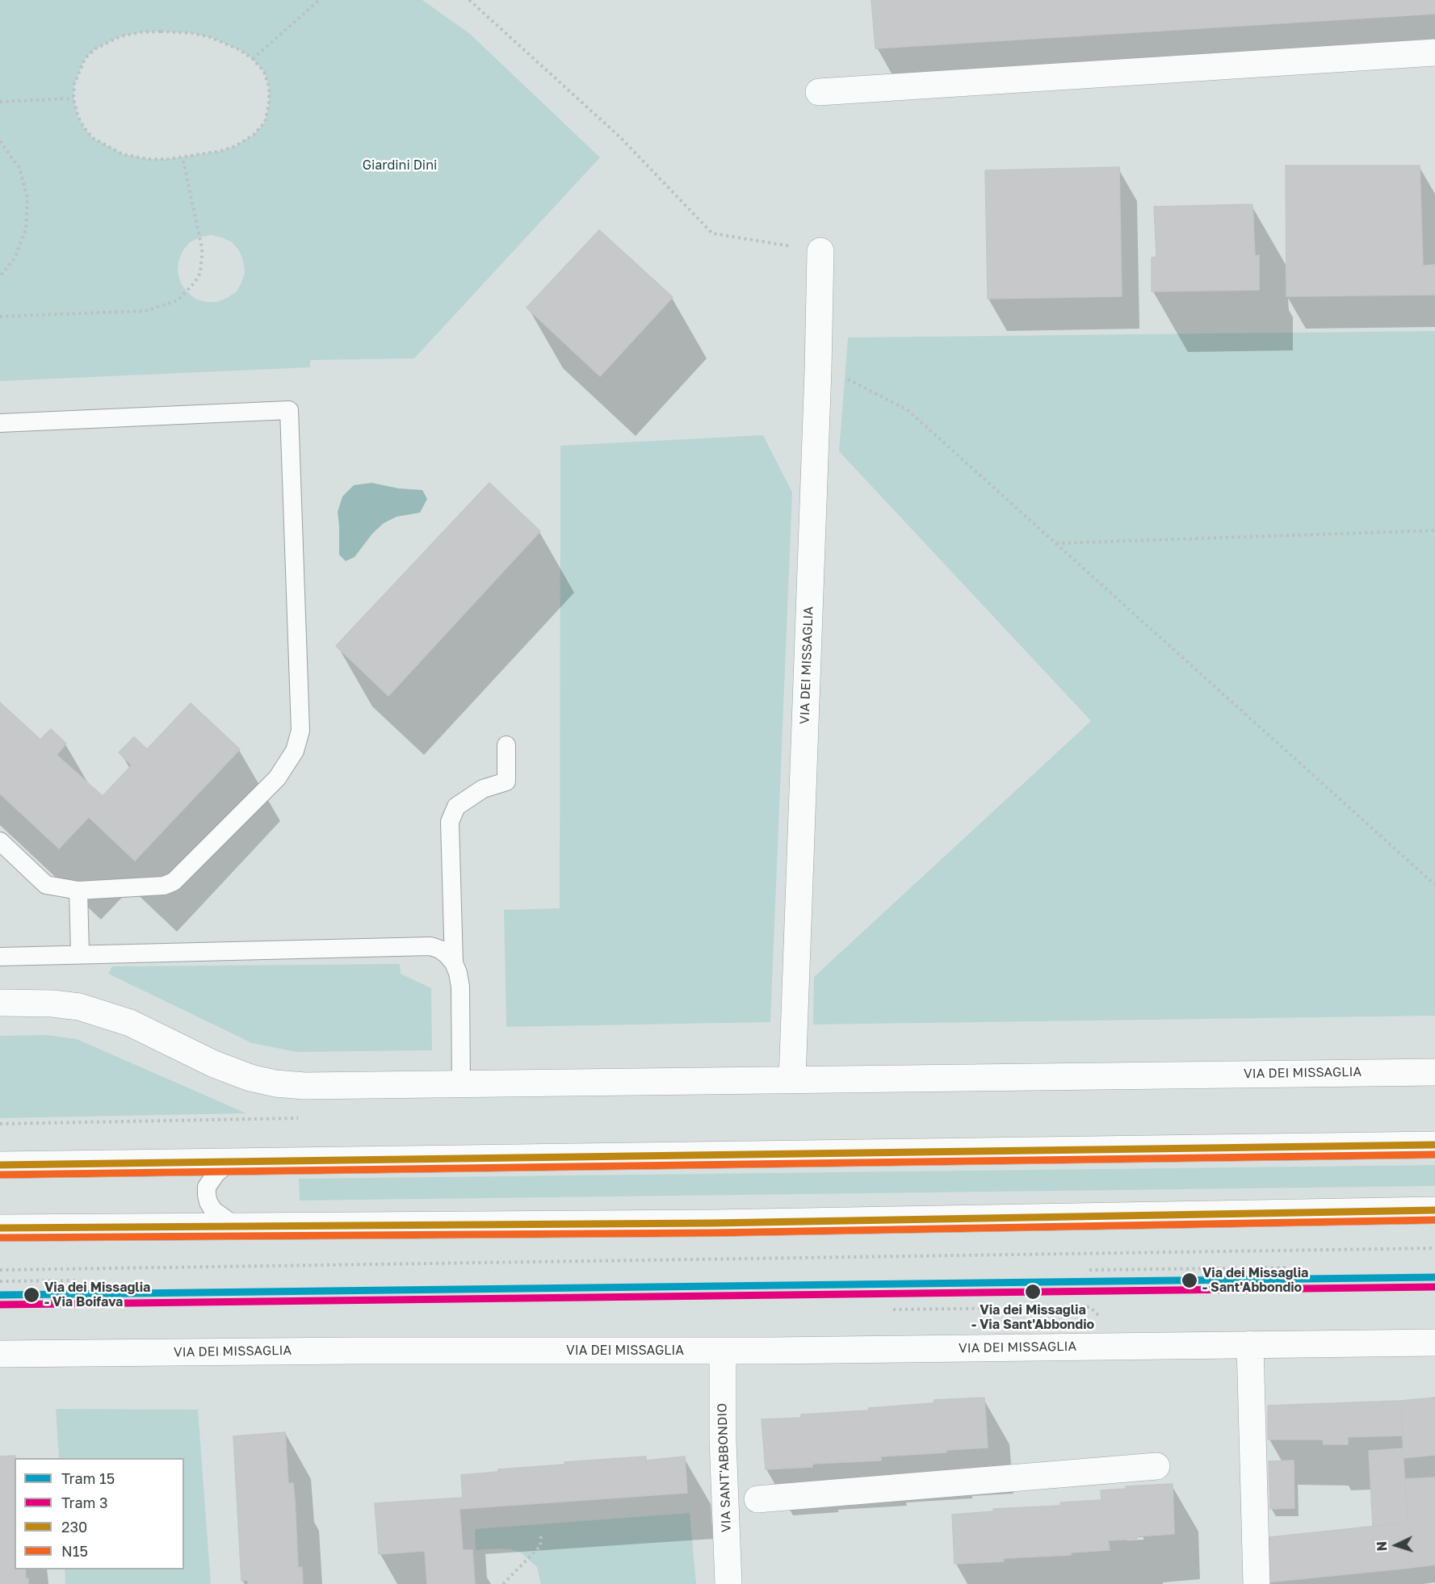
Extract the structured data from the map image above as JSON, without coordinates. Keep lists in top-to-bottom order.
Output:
{
  "streets": {
    "street": ["VIA DEI MISSAGLIA", "VIA SANT'ABBONDIO"]
  },
  "crossings": [
    ["VIA DEI MISSAGLIA", "VIA SANT'ABBONDIO"]
  ],
  "parks": ["Giardini Dini"],
  "places": ["Via dei Missaglia - Sant'Abbondio", "Via dei Missaglia - Via Sant'Abbondio", "Via dei Missaglia - Via Boifava"],
  "lines": [
    "transit line 230",
    "transit line N15",
    "tram line 15",
    "tram line 3"
  ],
  "legend": [
    "Tram 15",
    "Tram 3",
    "230",
    "N15"
  ],
  "north": "left"
}
